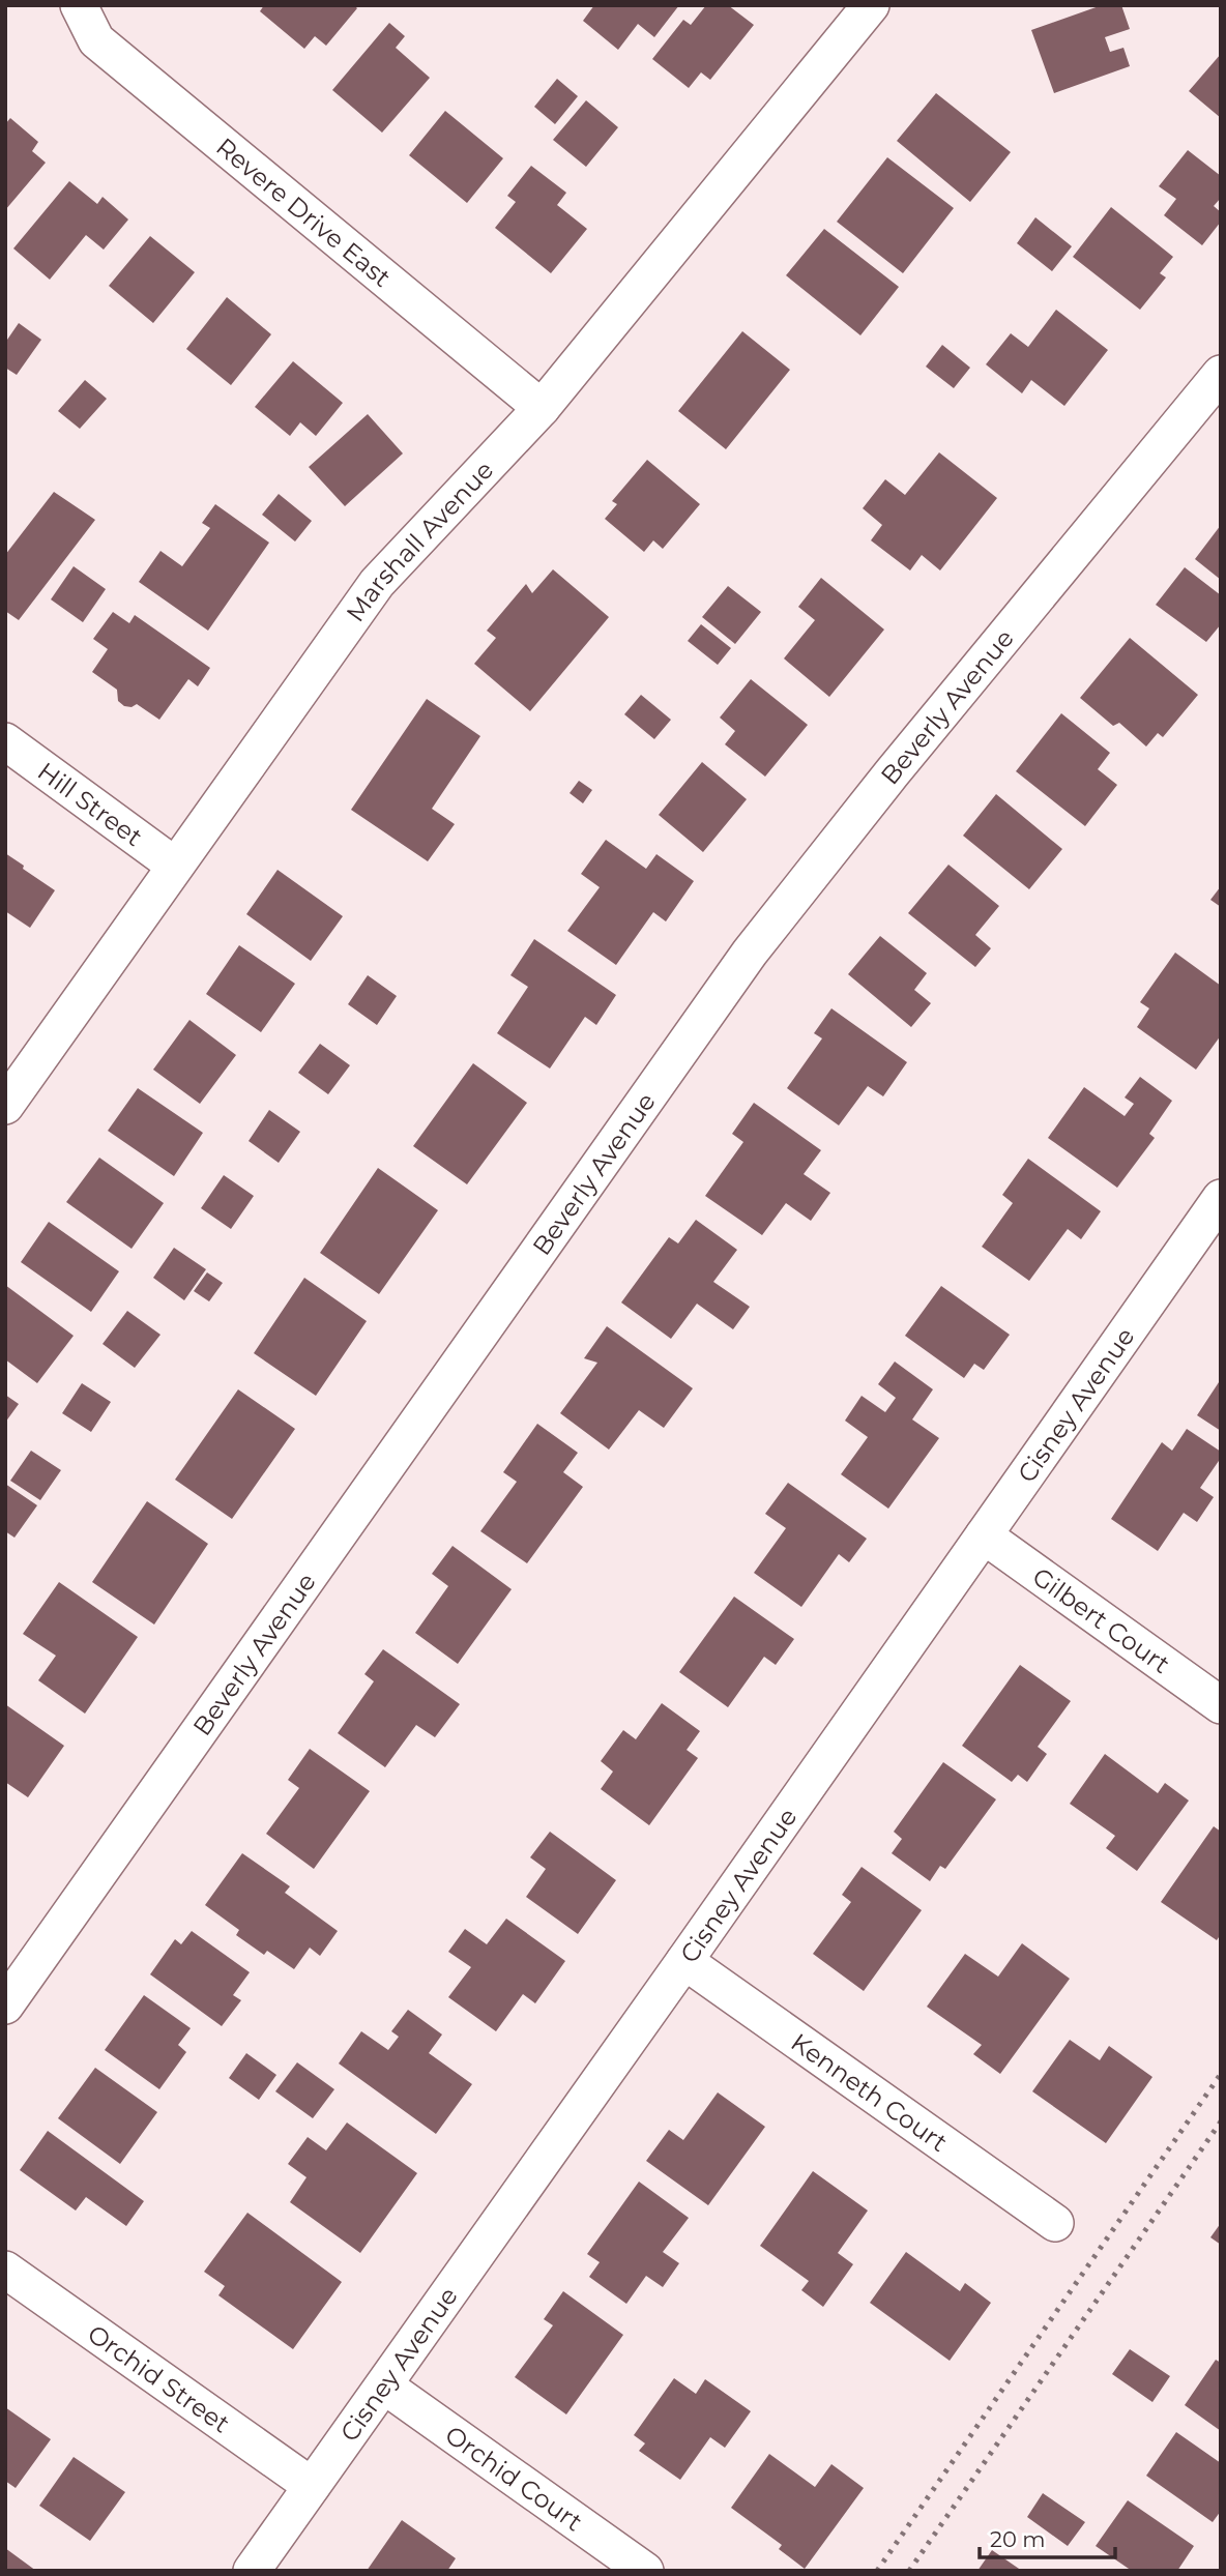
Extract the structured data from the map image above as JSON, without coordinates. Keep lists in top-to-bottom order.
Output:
{
  "streets": {
    "street": [
      "Revere Drive East",
      "Marshall Avenue",
      "Beverly Avenue",
      "Hill Street",
      "Cisney Avenue",
      "Gilbert Court",
      "Kenneth Court",
      "Orchid Street",
      "Orchid Court"
    ]
  },
  "crossings": [
    ["Revere Drive East", "Marshall Avenue"],
    ["Marshall Avenue", "Hill Street"],
    ["Cisney Avenue", "Gilbert Court"],
    ["Cisney Avenue", "Kenneth Court"],
    ["Cisney Avenue", "Orchid Street"],
    ["Cisney Avenue", "Orchid Court"]
  ],
  "scale_bar": "20 m"
}
